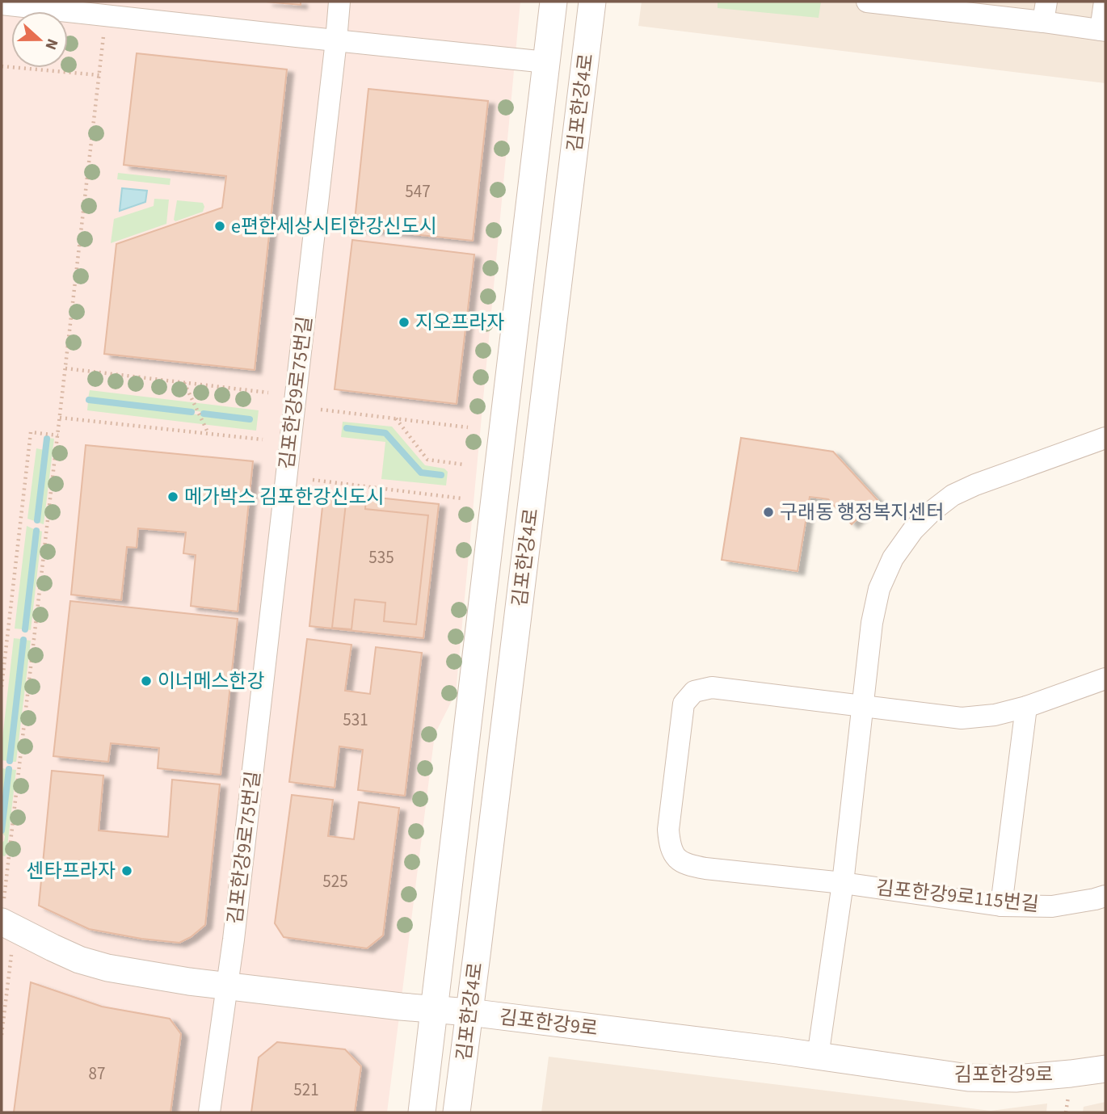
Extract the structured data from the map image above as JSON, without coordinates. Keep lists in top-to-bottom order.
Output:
{
  "streets": {
    "street": [
      "김포한강4로",
      "김포한강9로75번길",
      "김포한강9로115번길",
      "김포한강9로"
    ]
  },
  "crossings": [
    ["김포한강4로", "김포한강9로"],
    ["김포한강9로75번길", "김포한강9로"]
  ],
  "places": [
    "e편한세상시티한강신도시",
    "지오프라자",
    "메가박스 김포한강신도시",
    "구래동 행정복지센터",
    "이너메스한강",
    "센타프라자"
  ],
  "house_numbers": [
    "547",
    "535",
    "531",
    "525",
    "87",
    "521"
  ],
  "north": "right"
}
